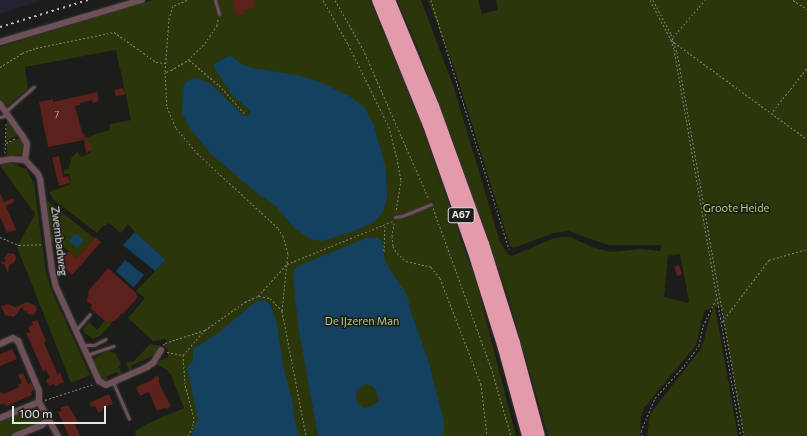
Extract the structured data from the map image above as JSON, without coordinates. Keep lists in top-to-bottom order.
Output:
{
  "streets": {
    "highway": ["A67"],
    "street": ["Zwembadweg"]
  },
  "parks": ["Groote Heide", "De IJzeren Man"],
  "house_numbers": ["7"],
  "scale_bar": "100 m"
}
